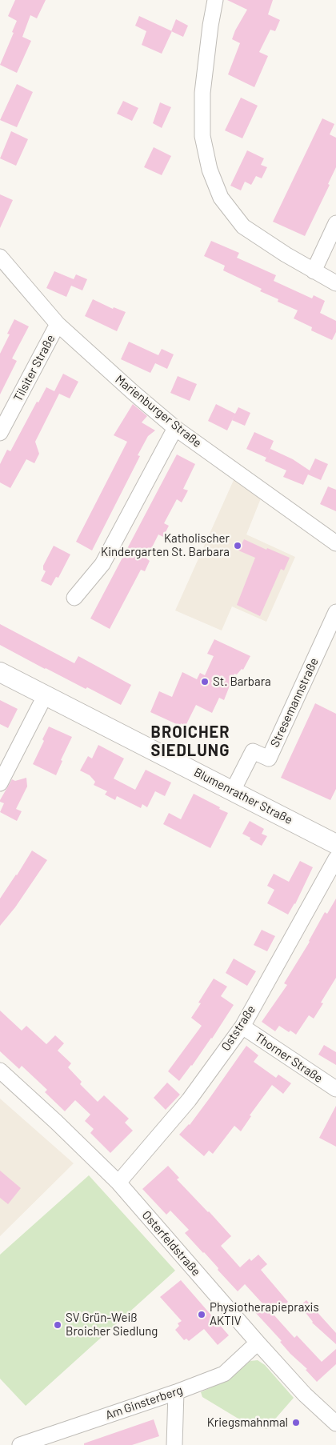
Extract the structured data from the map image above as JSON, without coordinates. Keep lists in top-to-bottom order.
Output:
{
  "streets": {
    "street": [
      "Tilsiter Straße",
      "Marienburger Straße",
      "Stresemannstraße",
      "Blumenrather Straße",
      "Oststraße",
      "Thorner Straße",
      "Osterfeldstraße",
      "Am Ginsterberg"
    ]
  },
  "crossings": [
    ["Tilsiter Straße", "Marienburger Straße"],
    ["Stresemannstraße", "Blumenrather Straße"],
    ["Oststraße", "Thorner Straße"],
    ["Oststraße", "Osterfeldstraße"],
    ["Osterfeldstraße", "Am Ginsterberg"]
  ],
  "districts": ["BROICHER SIEDLUNG"],
  "places": [
    "Katholischer Kindergarten St. Barbara",
    "St. Barbara",
    "Physiotherapiepraxis AKTIV",
    "SV Grün-Weiß Broicher Siedlung",
    "Kriegsmahnmal"
  ]
}
